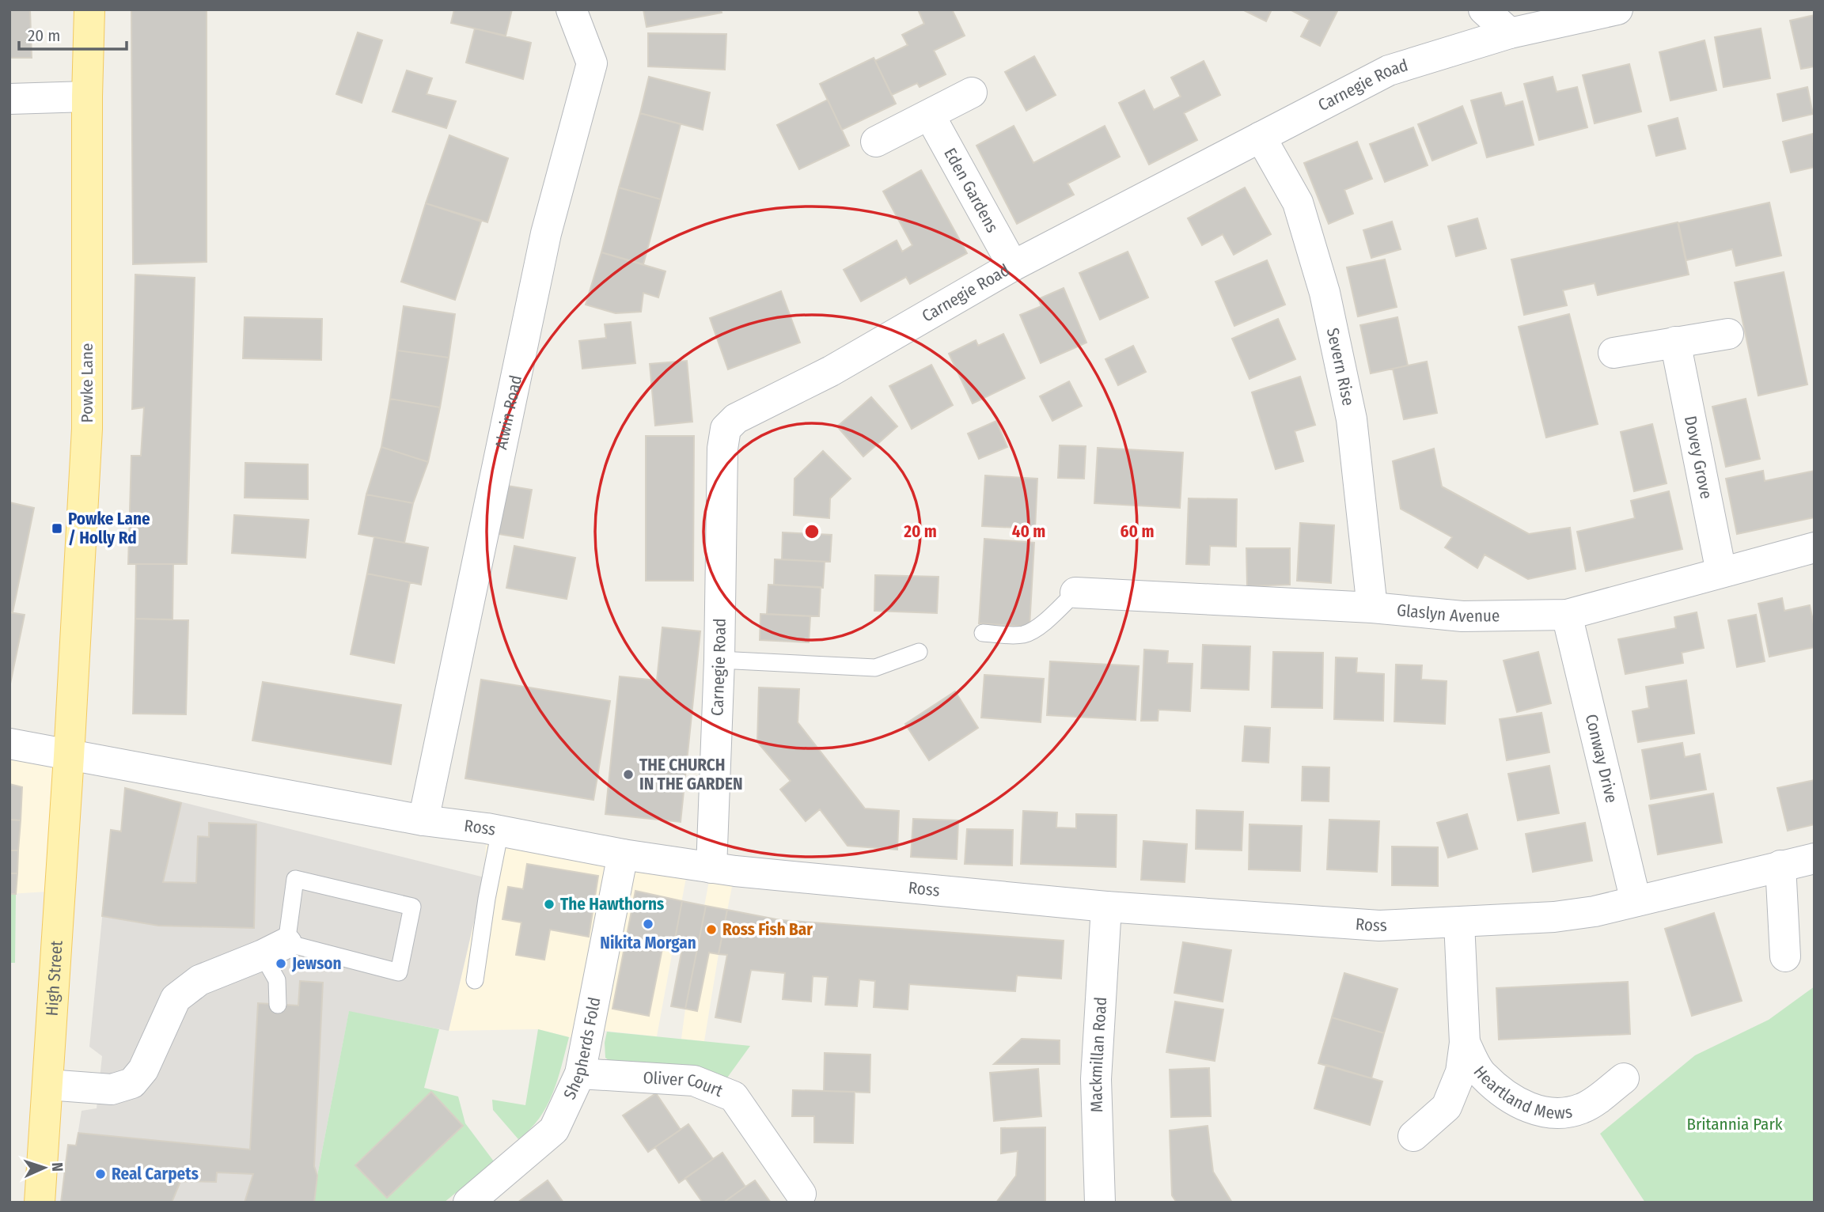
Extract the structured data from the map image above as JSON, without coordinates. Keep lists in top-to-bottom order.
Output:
{
  "streets": {
    "main road": ["Powke Lane", "High Street"],
    "street": [
      "Carnegie Road",
      "Eden Gardens",
      "Severn Rise",
      "Alwin Road",
      "Dovey Grove",
      "Glaslyn Avenue",
      "Conway Drive",
      "Ross",
      "Shepherds Fold",
      "Mackmillan Road",
      "Heartland Mews",
      "Oliver Court"
    ]
  },
  "crossings": [
    ["Carnegie Road", "Eden Gardens"],
    ["Carnegie Road", "Severn Rise"],
    ["Carnegie Road", "Ross"],
    ["Severn Rise", "Glaslyn Avenue"],
    ["Powke Lane", "Ross"],
    ["Powke Lane", "High Street"],
    ["Alwin Road", "Ross"],
    ["Dovey Grove", "Glaslyn Avenue"],
    ["Glaslyn Avenue", "Conway Drive"],
    ["Conway Drive", "Ross"],
    ["Ross", "High Street"],
    ["Ross", "Shepherds Fold"],
    ["Ross", "Mackmillan Road"],
    ["Ross", "Heartland Mews"],
    ["Shepherds Fold", "Oliver Court"]
  ],
  "parks": ["Britannia Park"],
  "places": {
    "transit": ["Powke Lane / Holly Rd"],
    "other": [
      "THE CHURCH IN THE GARDEN",
      "The Hawthorns",
      "Nikita Morgan",
      "Ross Fish Bar",
      "Jewson",
      "Real Carpets"
    ]
  },
  "scale_bar": "20 m",
  "north": "right",
  "rings": ["20 m", "40 m", "60 m"]
}
